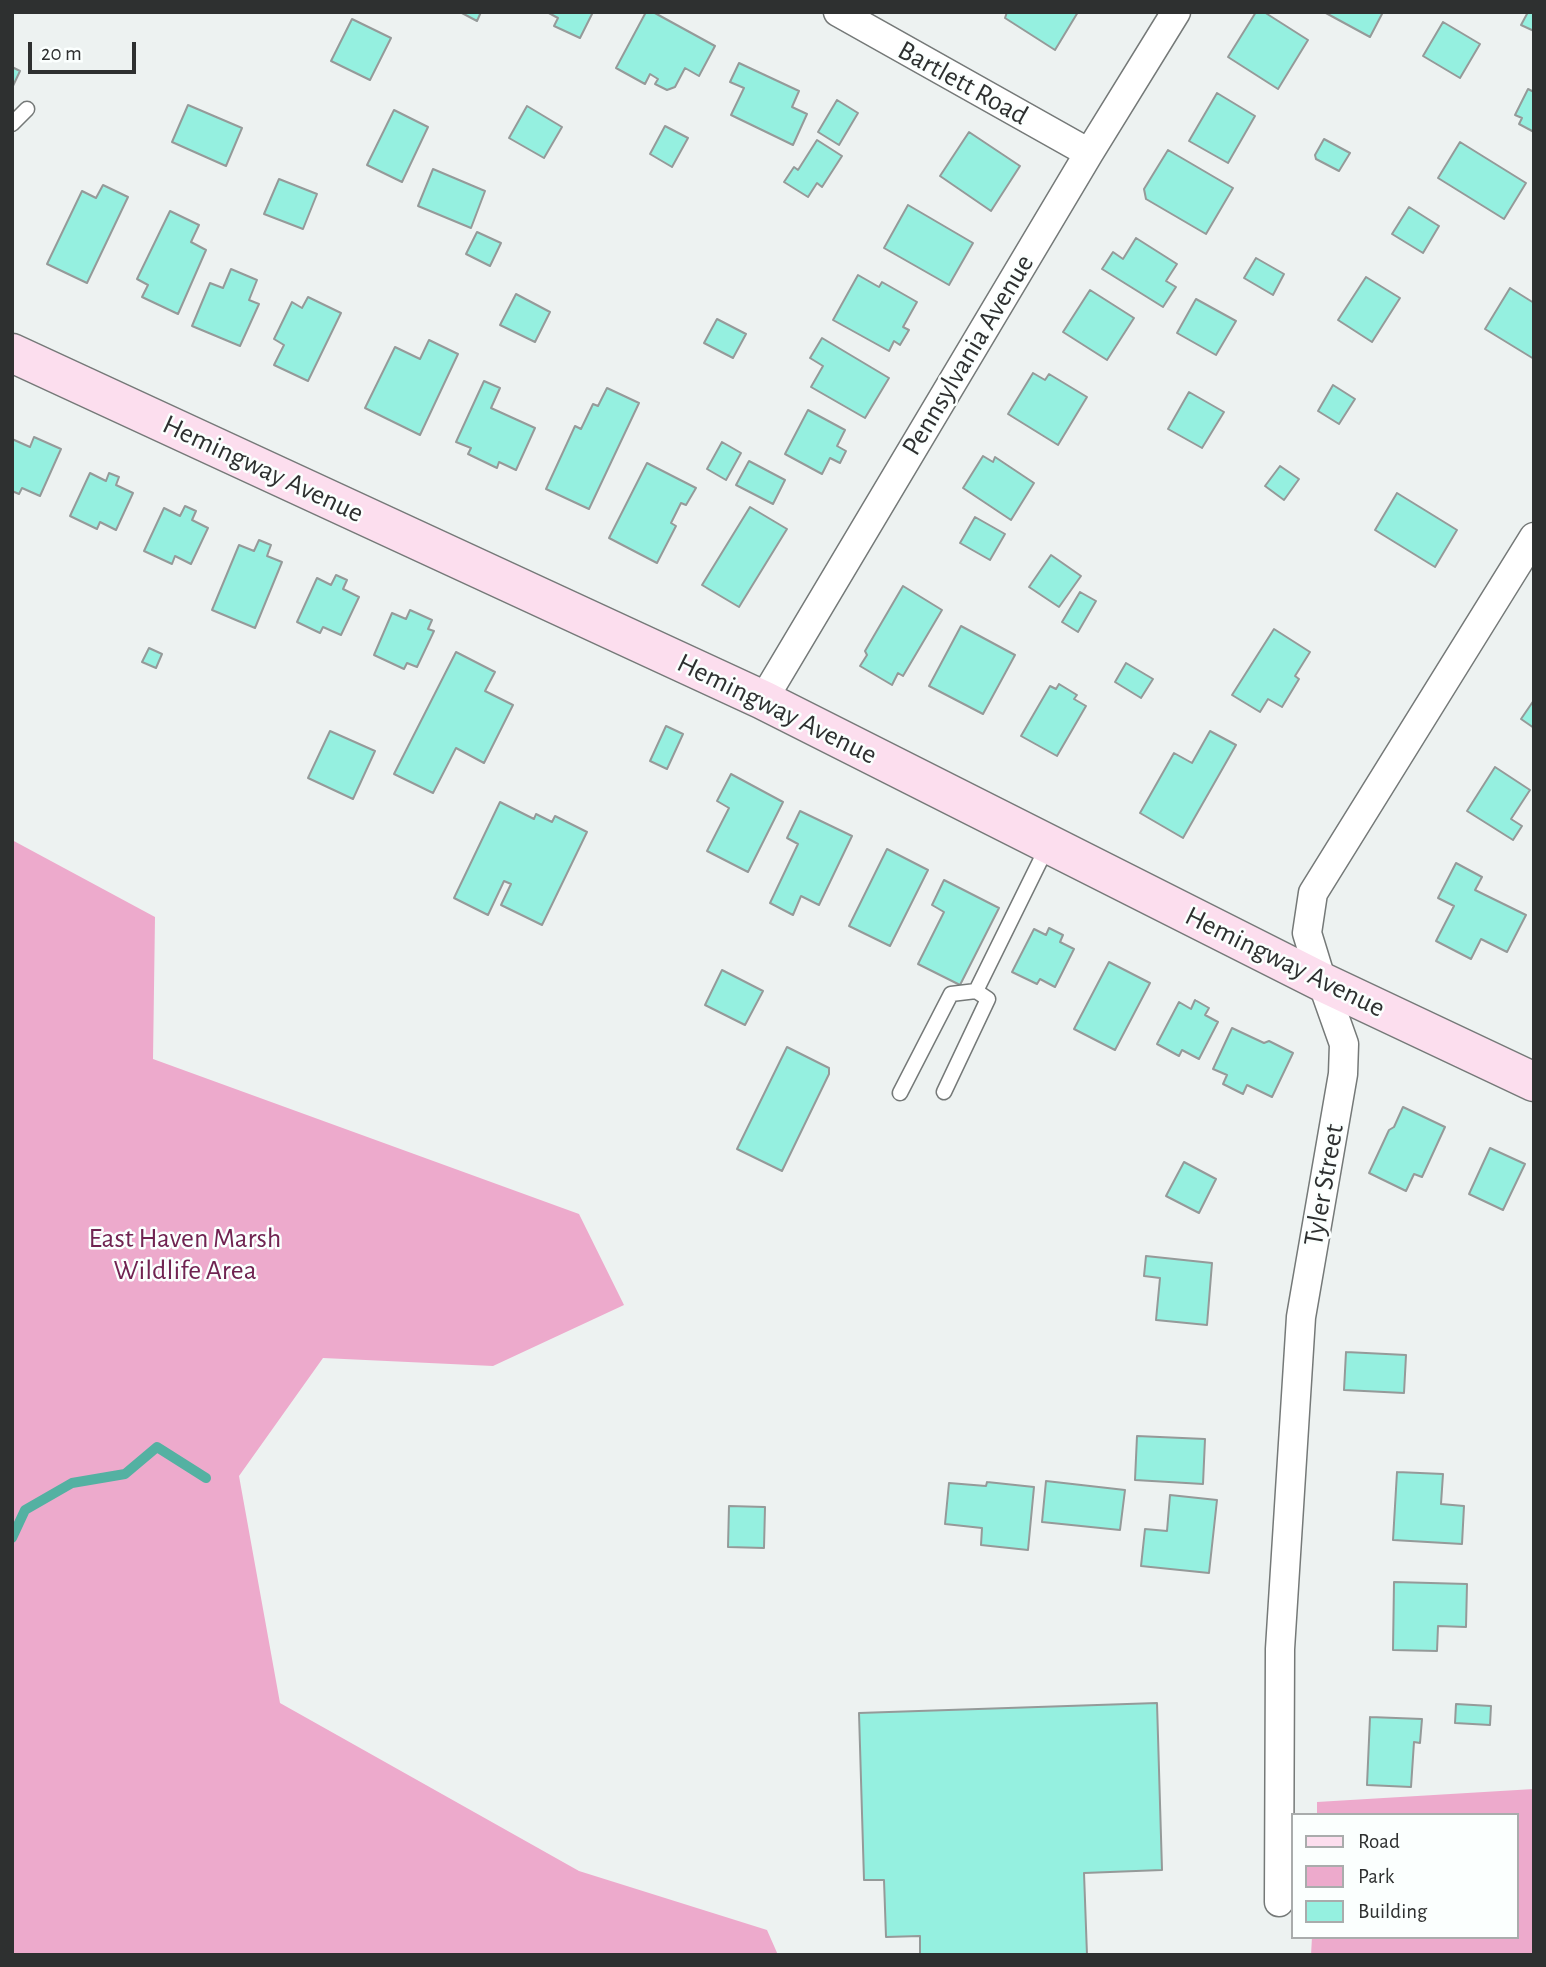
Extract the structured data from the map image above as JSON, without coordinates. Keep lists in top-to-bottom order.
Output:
{
  "streets": {
    "main road": ["Hemingway Avenue"],
    "street": ["Bartlett Road", "Pennsylvania Avenue", "Tyler Street"]
  },
  "crossings": [
    ["Bartlett Road", "Pennsylvania Avenue"],
    ["Pennsylvania Avenue", "Hemingway Avenue"],
    ["Hemingway Avenue", "Tyler Street"]
  ],
  "parks": ["East Haven Marsh Wildlife Area"],
  "legend": ["Road", "Park", "Building"],
  "scale_bar": "20 m"
}
